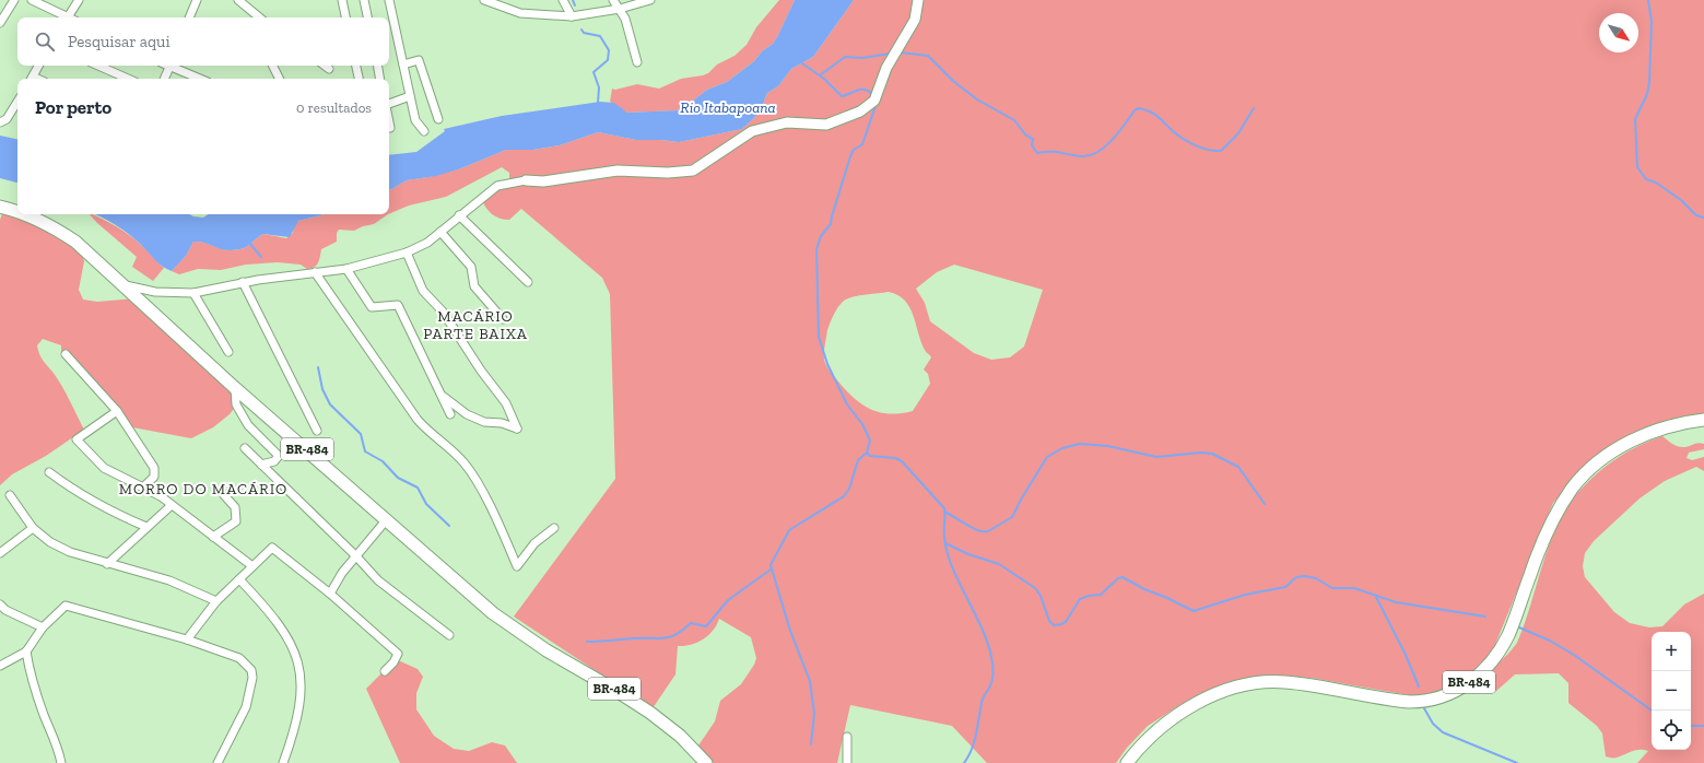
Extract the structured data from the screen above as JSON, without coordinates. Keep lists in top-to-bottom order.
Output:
{
  "streets": {
    "main road": ["BR-484"]
  },
  "districts": ["MACÁRIO PARTE BAIXA", "MORRO DO MACÁRIO"],
  "water": ["Rio Itabapoana"],
  "north": "bottom right",
  "page": {
    "search": "Pesquisar aqui",
    "heading": ["Por perto", "0 resultados"],
    "map_buttons": ["+", "−"]
  }
}
